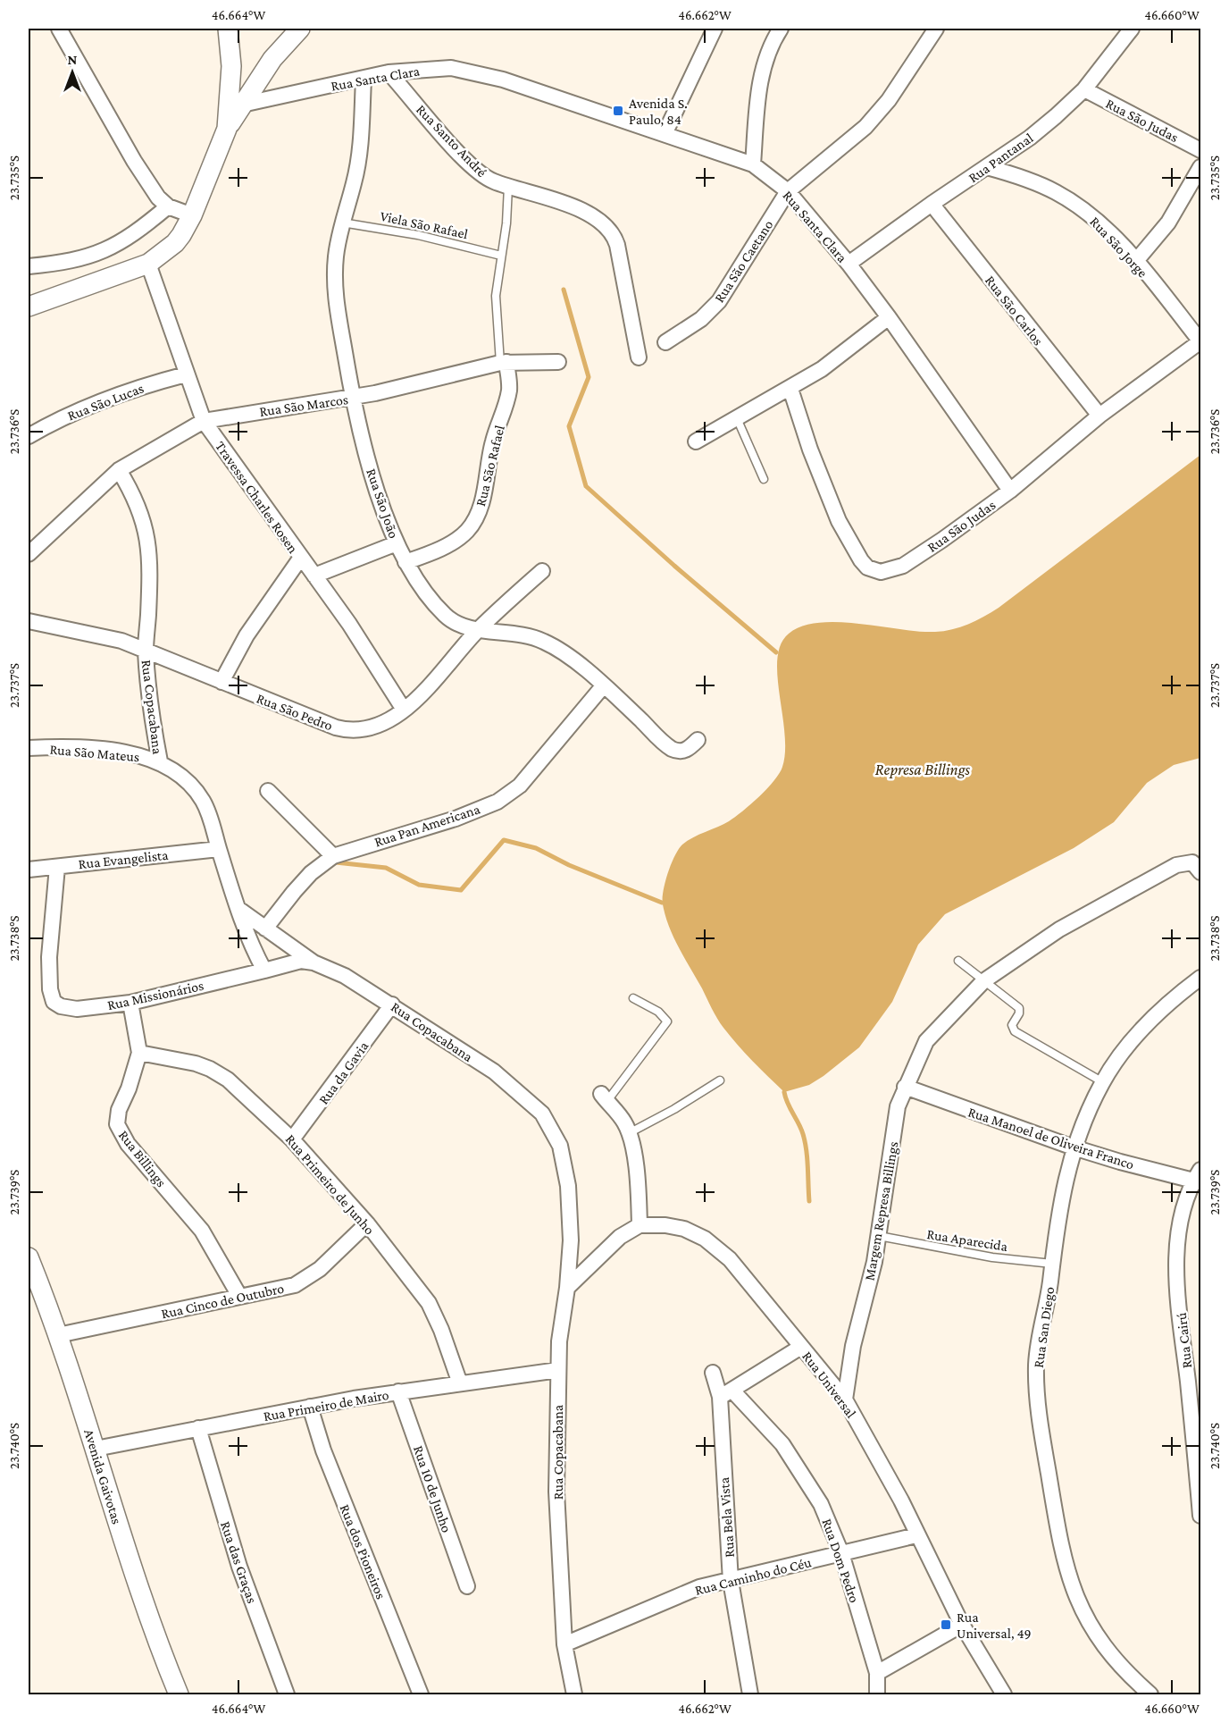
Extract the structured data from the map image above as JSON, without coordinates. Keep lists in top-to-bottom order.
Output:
{
  "streets": {
    "street": [
      "Rua Santa Clara",
      "Rua São Judas",
      "Rua Santo André",
      "Rua Pantanal",
      "Rua São Jorge",
      "Rua São Caetano",
      "Rua São Carlos",
      "Rua São Lucas",
      "Rua São Marcos",
      "Rua São Rafael",
      "Travessa Charles Rosen",
      "Rua São João",
      "Rua Copacabana",
      "Rua São Pedro",
      "Rua São Mateus",
      "Rua Pan Americana",
      "Rua Evangelista",
      "Rua Missionários",
      "Rua da Gavia",
      "Rua Manoel de Oliveira Franco",
      "Rua Billings",
      "Rua Primeiro de Junho",
      "Margem Represa Billings",
      "Rua Cinco de Outubro",
      "Rua San Diego",
      "Rua Cairú",
      "Rua Universal",
      "Rua Primeiro de Mairo",
      "Avenida Gaivotas",
      "Rua 10 de Junho",
      "Rua Bela Vista",
      "Rua dos Pioneiros",
      "Rua Dom Pedro",
      "Rua das Graças",
      "Rua Caminho do Céu"
    ],
    "lane": ["Viela São Rafael", "Rua Aparecida"]
  },
  "crossings": [
    ["Rua Santa Clara", "Rua São Judas"],
    ["Rua Santa Clara", "Rua Santo André"],
    ["Rua Santa Clara", "Rua Pantanal"],
    ["Rua Santa Clara", "Rua São Caetano"],
    ["Rua Santa Clara", "Rua São João"],
    ["Rua São Judas", "Rua Pantanal"],
    ["Rua São Judas", "Rua São Jorge"],
    ["Rua São Judas", "Rua São Carlos"],
    ["Rua Santo André", "Rua São Rafael"],
    ["Rua Pantanal", "Rua São Jorge"],
    ["Rua Pantanal", "Rua São Carlos"],
    ["Viela São Rafael", "Rua São Rafael"],
    ["Viela São Rafael", "Rua São João"],
    ["Rua São Lucas", "Travessa Charles Rosen"],
    ["Rua São Marcos", "Rua São Rafael"],
    ["Rua São Marcos", "Travessa Charles Rosen"],
    ["Rua São Marcos", "Rua São João"],
    ["Rua São Marcos", "Rua Copacabana"],
    ["Rua São Rafael", "Rua São João"],
    ["Travessa Charles Rosen", "Rua São Pedro"],
    ["Rua São João", "Rua São Pedro"],
    ["Rua São João", "Rua Pan Americana"],
    ["Rua Copacabana", "Rua São Pedro"],
    ["Rua Copacabana", "Rua São Mateus"],
    ["Rua Copacabana", "Rua Evangelista"],
    ["Rua Copacabana", "Rua Missionários"],
    ["Rua Copacabana", "Rua da Gavia"],
    ["Rua Copacabana", "Rua Primeiro de Mairo"],
    ["Rua Copacabana", "Rua Caminho do Céu"],
    ["Rua Evangelista", "Rua Missionários"],
    ["Rua Missionários", "Rua Billings"],
    ["Rua da Gavia", "Rua Primeiro de Junho"],
    ["Rua Manoel de Oliveira Franco", "Margem Represa Billings"],
    ["Rua Manoel de Oliveira Franco", "Rua San Diego"],
    ["Rua Manoel de Oliveira Franco", "Rua Cairú"],
    ["Rua Billings", "Rua Primeiro de Junho"],
    ["Rua Billings", "Rua Cinco de Outubro"],
    ["Rua Primeiro de Junho", "Rua Cinco de Outubro"],
    ["Rua Primeiro de Junho", "Rua Primeiro de Mairo"],
    ["Margem Represa Billings", "Rua Aparecida"],
    ["Margem Represa Billings", "Rua Universal"],
    ["Rua Aparecida", "Rua San Diego"],
    ["Rua Cinco de Outubro", "Avenida Gaivotas"],
    ["Rua Universal", "Rua Caminho do Céu"],
    ["Rua Primeiro de Mairo", "Avenida Gaivotas"],
    ["Rua Primeiro de Mairo", "Rua 10 de Junho"],
    ["Rua Primeiro de Mairo", "Rua dos Pioneiros"],
    ["Rua Primeiro de Mairo", "Rua das Graças"],
    ["Rua Bela Vista", "Rua Dom Pedro"],
    ["Rua Bela Vista", "Rua Caminho do Céu"],
    ["Rua Dom Pedro", "Rua Caminho do Céu"]
  ],
  "water": ["Represa Billings"],
  "places": {
    "transit": ["Avenida S. Paulo, 84", "Rua Universal, 49"]
  },
  "north": "top",
  "coordinates": [
    "46.664°W",
    "46.662°W",
    "46.660°W",
    "23.735°S",
    "23.736°S",
    "23.737°S",
    "23.738°S",
    "23.739°S",
    "23.740°S"
  ]
}
